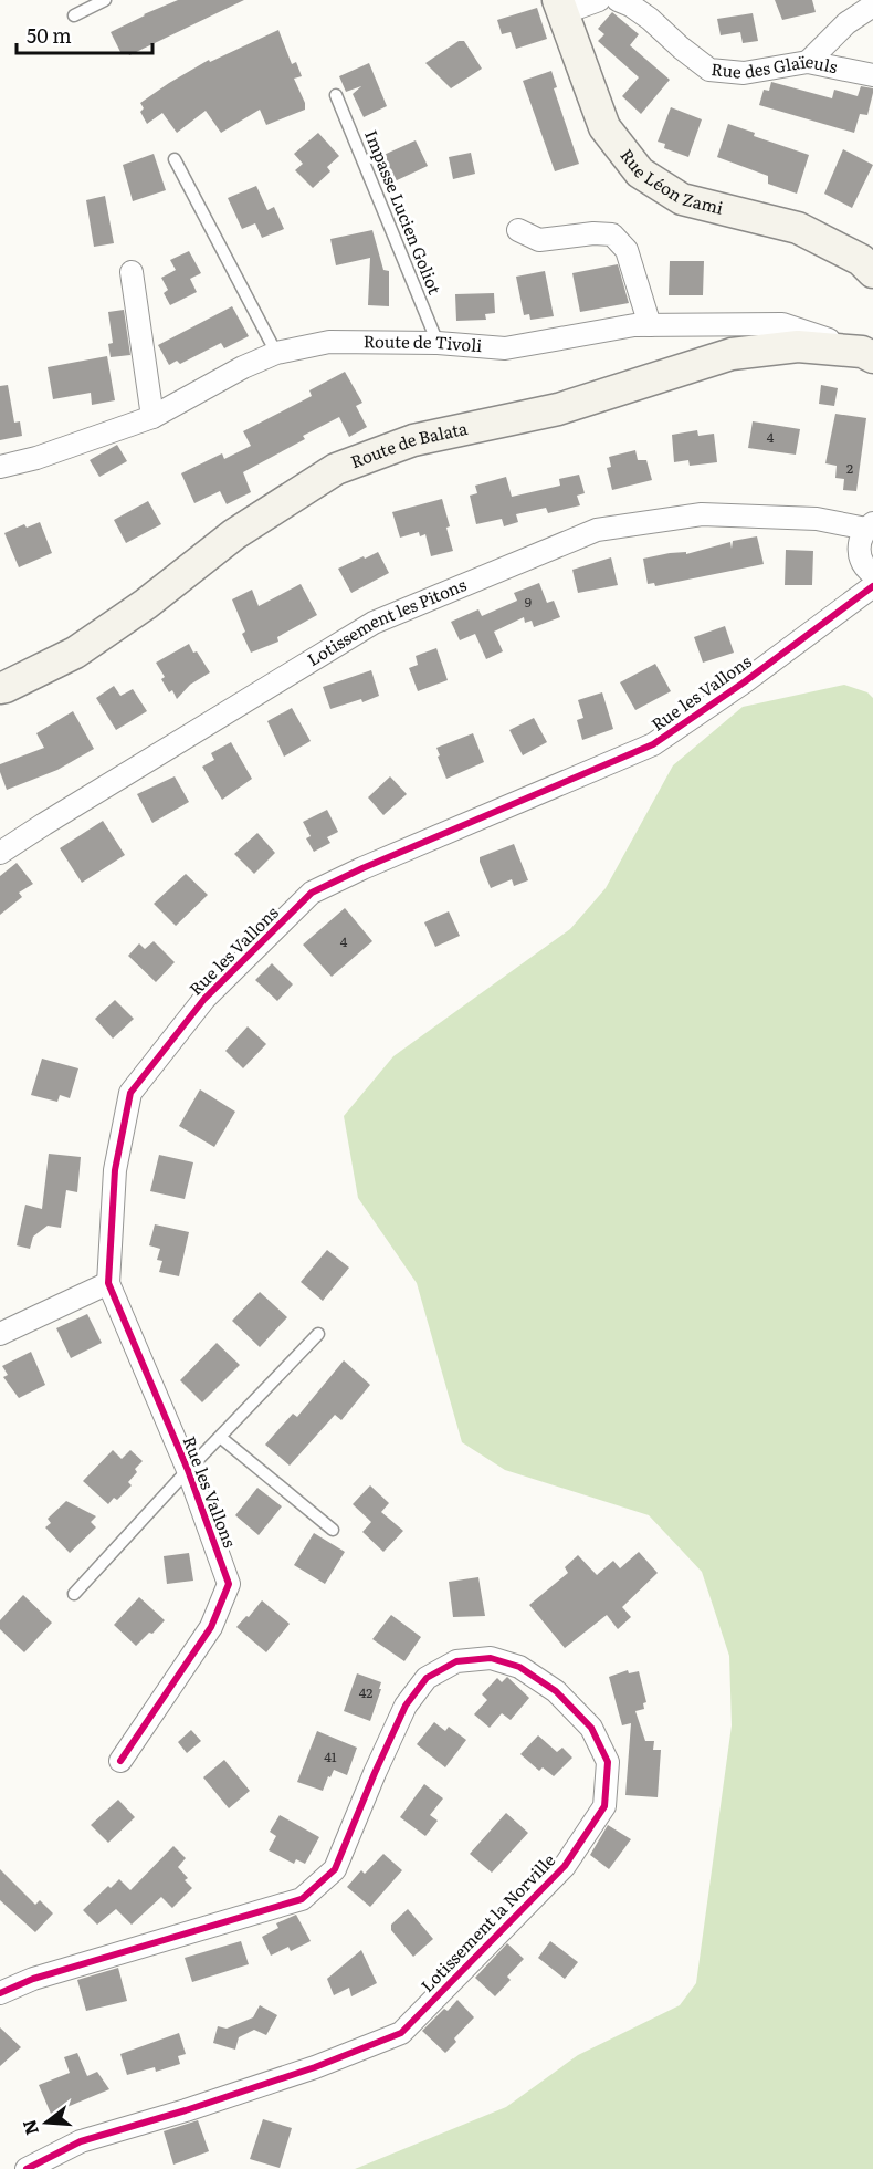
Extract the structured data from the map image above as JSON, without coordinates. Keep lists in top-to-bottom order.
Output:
{
  "streets": {
    "main road": ["Rue Léon Zami", "Route de Balata"],
    "street": [
      "Rue des Glaïeuls",
      "Route de Tivoli",
      "Lotissement les Pitons",
      "Rue les Vallons",
      "Lotissement la Norville"
    ],
    "lane": ["Impasse Lucien Goliot"]
  },
  "crossings": [
    ["Impasse Lucien Goliot", "Route de Tivoli"],
    ["Route de Tivoli", "Route de Balata"]
  ],
  "house_numbers": [
    "4",
    "2",
    "9",
    "4",
    "42",
    "41"
  ],
  "scale_bar": "50 m",
  "north": "left"
}
